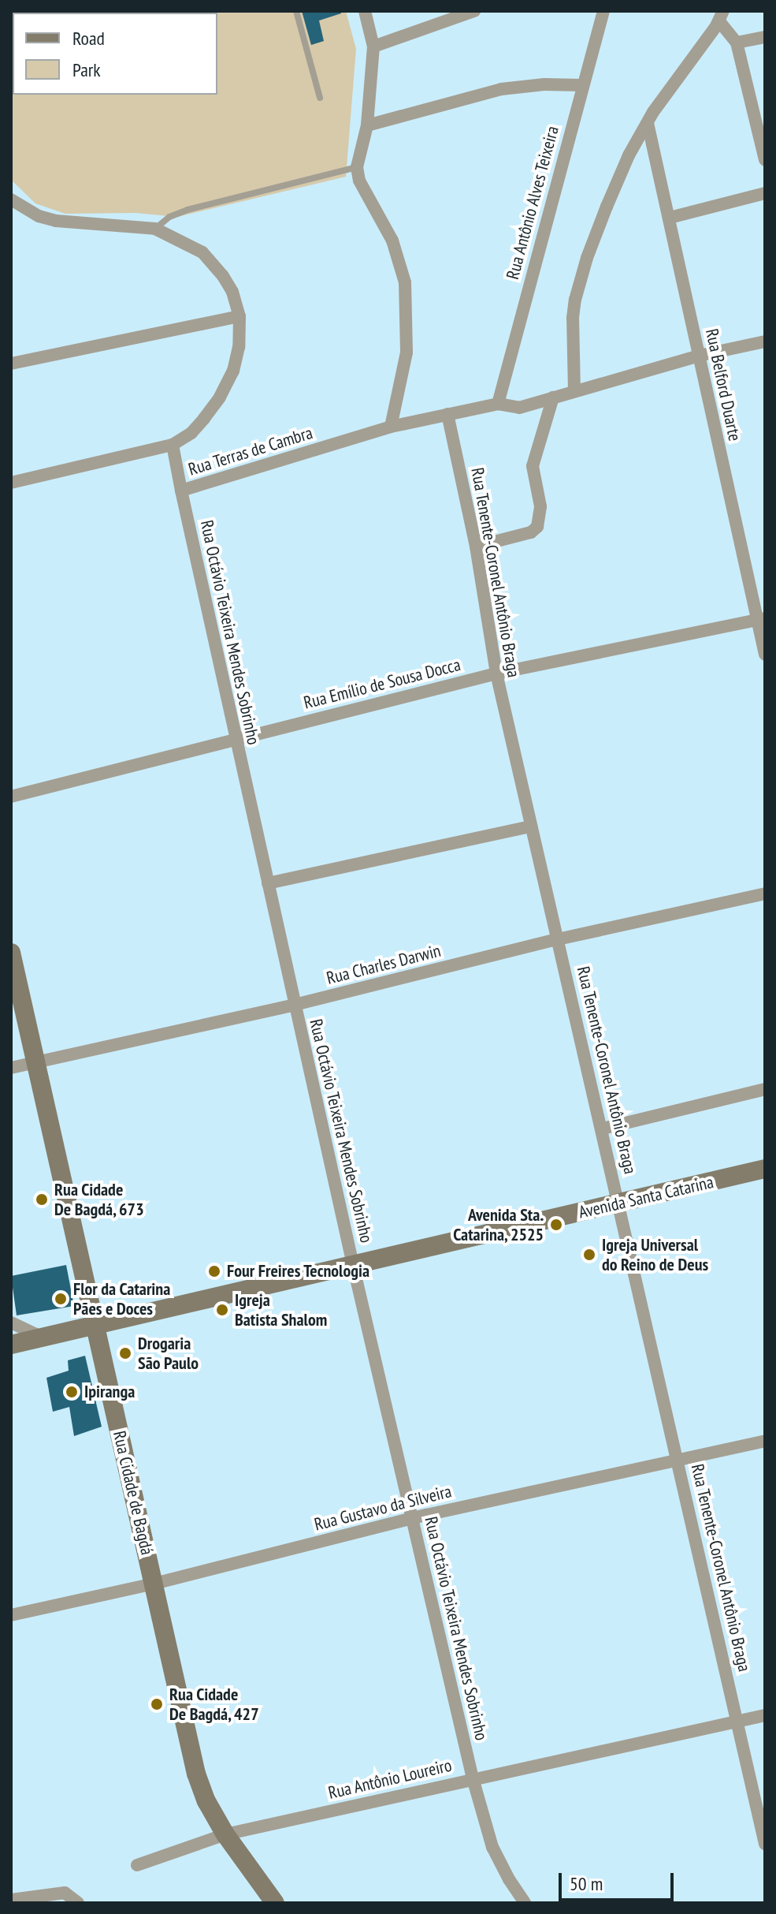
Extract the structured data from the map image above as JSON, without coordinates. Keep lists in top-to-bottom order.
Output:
{
  "streets": {
    "main road": ["Avenida Santa Catarina", "Rua Cidade de Bagdá"],
    "street": [
      "Rua Antônio Alves Teixeira",
      "Rua Belford Duarte",
      "Rua Terras de Cambra",
      "Rua Tenente-Coronel Antônio Braga",
      "Rua Octávio Teixeira Mendes Sobrinho",
      "Rua Emílio de Sousa Docca",
      "Rua Charles Darwin",
      "Rua Gustavo da Silveira",
      "Rua Antônio Loureiro"
    ]
  },
  "crossings": [
    ["Rua Antônio Alves Teixeira", "Rua Terras de Cambra"],
    ["Rua Belford Duarte", "Rua Terras de Cambra"],
    ["Rua Belford Duarte", "Rua Emílio de Sousa Docca"],
    ["Rua Terras de Cambra", "Rua Tenente-Coronel Antônio Braga"],
    ["Rua Terras de Cambra", "Rua Octávio Teixeira Mendes Sobrinho"],
    ["Rua Tenente-Coronel Antônio Braga", "Rua Emílio de Sousa Docca"],
    ["Rua Tenente-Coronel Antônio Braga", "Rua Charles Darwin"],
    ["Rua Tenente-Coronel Antônio Braga", "Avenida Santa Catarina"],
    ["Rua Tenente-Coronel Antônio Braga", "Rua Gustavo da Silveira"],
    ["Rua Tenente-Coronel Antônio Braga", "Rua Antônio Loureiro"],
    ["Rua Octávio Teixeira Mendes Sobrinho", "Rua Emílio de Sousa Docca"],
    ["Rua Octávio Teixeira Mendes Sobrinho", "Rua Charles Darwin"],
    ["Rua Octávio Teixeira Mendes Sobrinho", "Avenida Santa Catarina"],
    ["Rua Octávio Teixeira Mendes Sobrinho", "Rua Gustavo da Silveira"],
    ["Rua Octávio Teixeira Mendes Sobrinho", "Rua Antônio Loureiro"],
    ["Rua Charles Darwin", "Rua Cidade de Bagdá"],
    ["Avenida Santa Catarina", "Rua Cidade de Bagdá"],
    ["Rua Cidade de Bagdá", "Rua Gustavo da Silveira"],
    ["Rua Cidade de Bagdá", "Rua Antônio Loureiro"]
  ],
  "places": [
    "Rua Cidade De Bagdá, 673",
    "Avenida Sta. Catarina, 2525",
    "Igreja Universal do Reino de Deus",
    "Four Freires Tecnologia",
    "Flor da Catarina Pães e Doces",
    "Igreja Batista Shalom",
    "Drogaria São Paulo",
    "Ipiranga",
    "Rua Cidade De Bagdá, 427"
  ],
  "legend": ["Road", "Park"],
  "scale_bar": "50 m"
}
